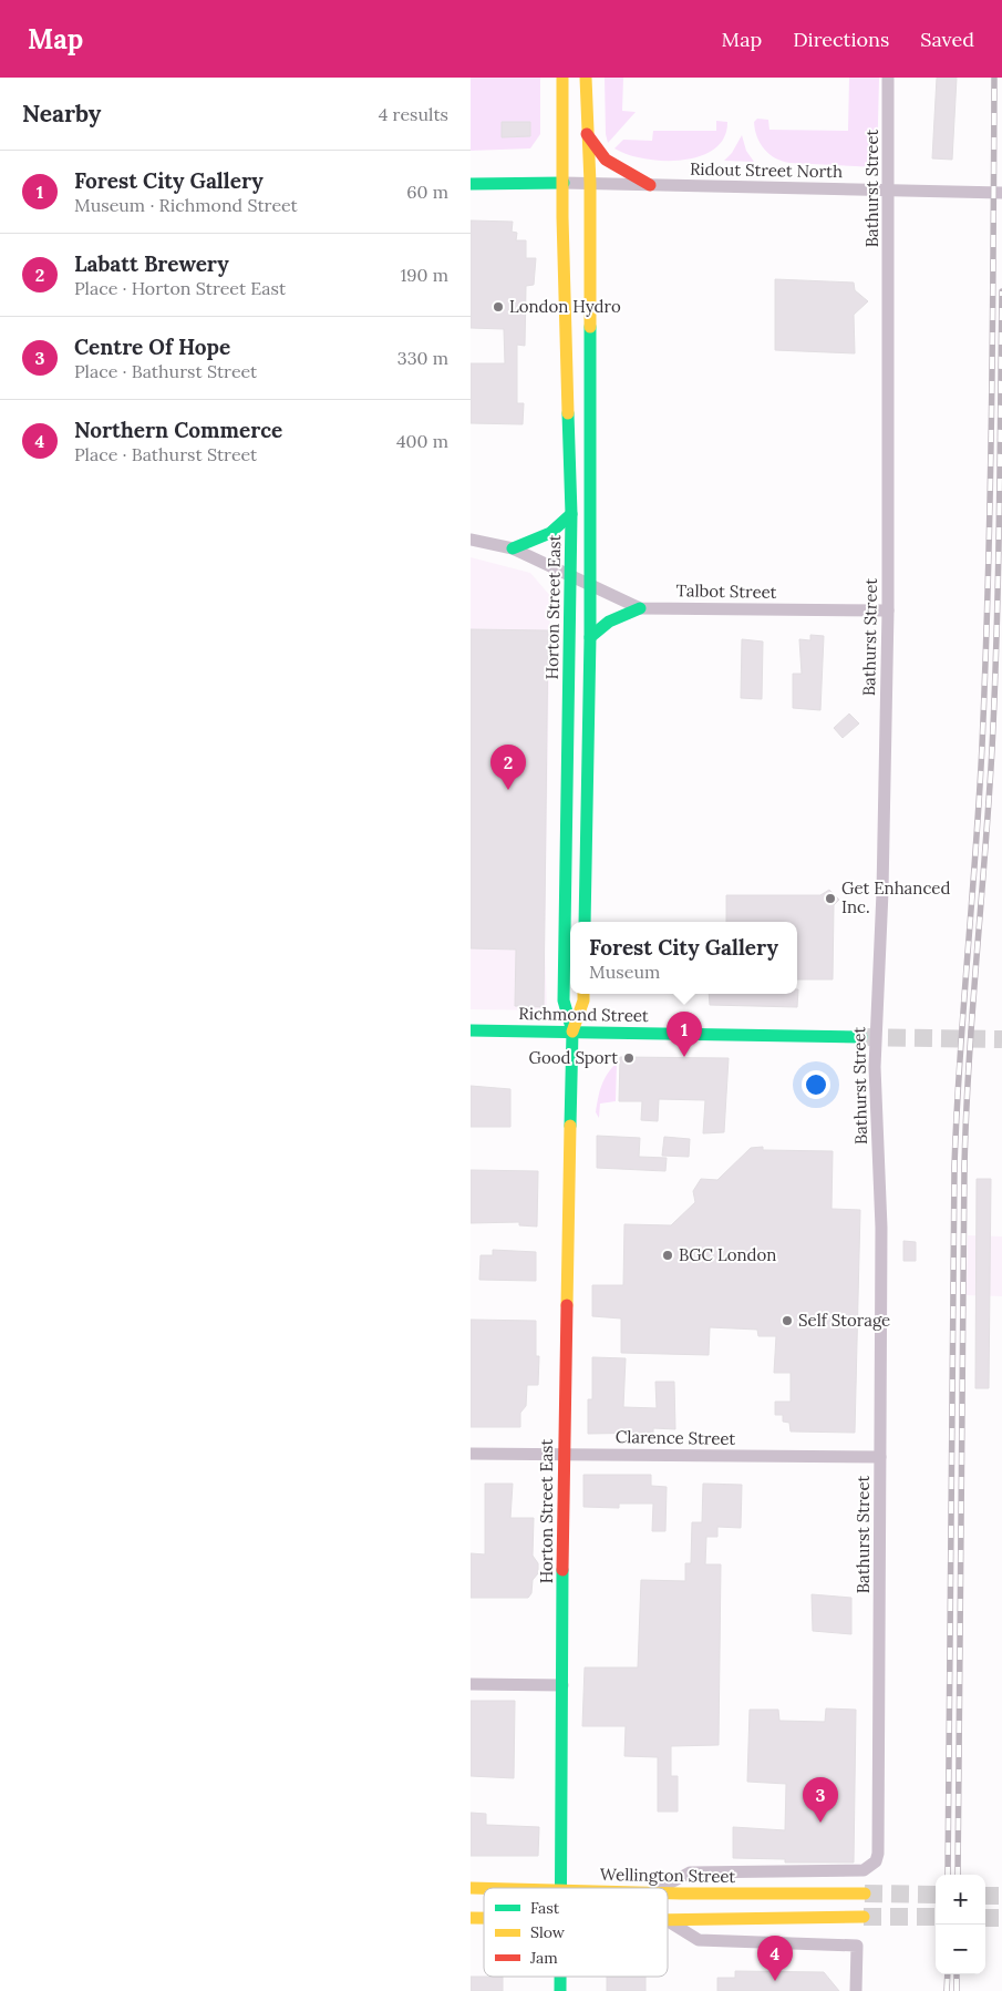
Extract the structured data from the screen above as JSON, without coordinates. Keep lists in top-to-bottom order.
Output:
{
  "streets": {
    "main road": ["Horton Street East", "Richmond Street", "Wellington Street"],
    "street": [
      "Ridout Street North",
      "Bathurst Street",
      "Talbot Street",
      "Clarence Street"
    ]
  },
  "crossings": [
    ["Ridout Street North", "Bathurst Street"],
    ["Ridout Street North", "Horton Street East"],
    ["Bathurst Street", "Talbot Street"],
    ["Bathurst Street", "Clarence Street"],
    ["Talbot Street", "Horton Street East"],
    ["Horton Street East", "Richmond Street"],
    ["Horton Street East", "Clarence Street"]
  ],
  "places": [
    "London Hydro",
    "Get Enhanced Inc.",
    "Good Sport",
    "BGC London",
    "Self Storage"
  ],
  "legend": ["Fast", "Slow", "Jam"],
  "page": {
    "header": "Map",
    "nav": ["Map", "Directions", "Saved"],
    "heading": ["Nearby", "4 results"],
    "list": [
      {
        "mark": "1",
        "name": "Forest City Gallery",
        "note": "Museum · Richmond Street",
        "value": "60 m"
      },
      {
        "mark": "2",
        "name": "Labatt Brewery",
        "note": "Place · Horton Street East",
        "value": "190 m"
      },
      {
        "mark": "3",
        "name": "Centre Of Hope",
        "note": "Place · Bathurst Street",
        "value": "330 m"
      },
      {
        "mark": "4",
        "name": "Northern Commerce",
        "note": "Place · Bathurst Street",
        "value": "400 m"
      }
    ],
    "pins": [
      "2",
      "1",
      "3",
      "4"
    ],
    "popup": ["Forest City Gallery", "Museum"],
    "map_buttons": ["+", "−"]
  }
}
